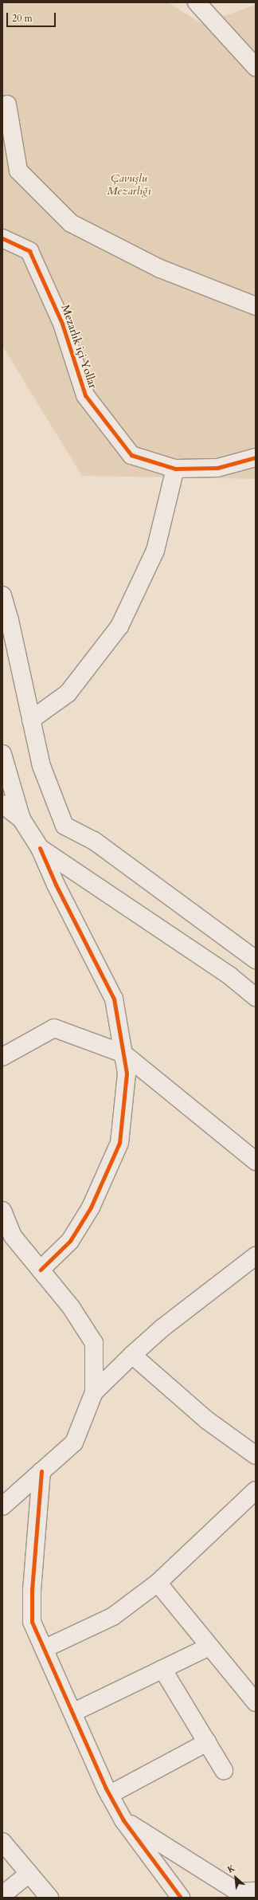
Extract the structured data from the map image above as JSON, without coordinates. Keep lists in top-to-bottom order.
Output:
{
  "streets": {
    "street": ["Mezarlık içi Yollar"]
  },
  "parks": ["Çavuşlu Mezarlığı"],
  "scale_bar": "20 m",
  "north": "top left"
}
